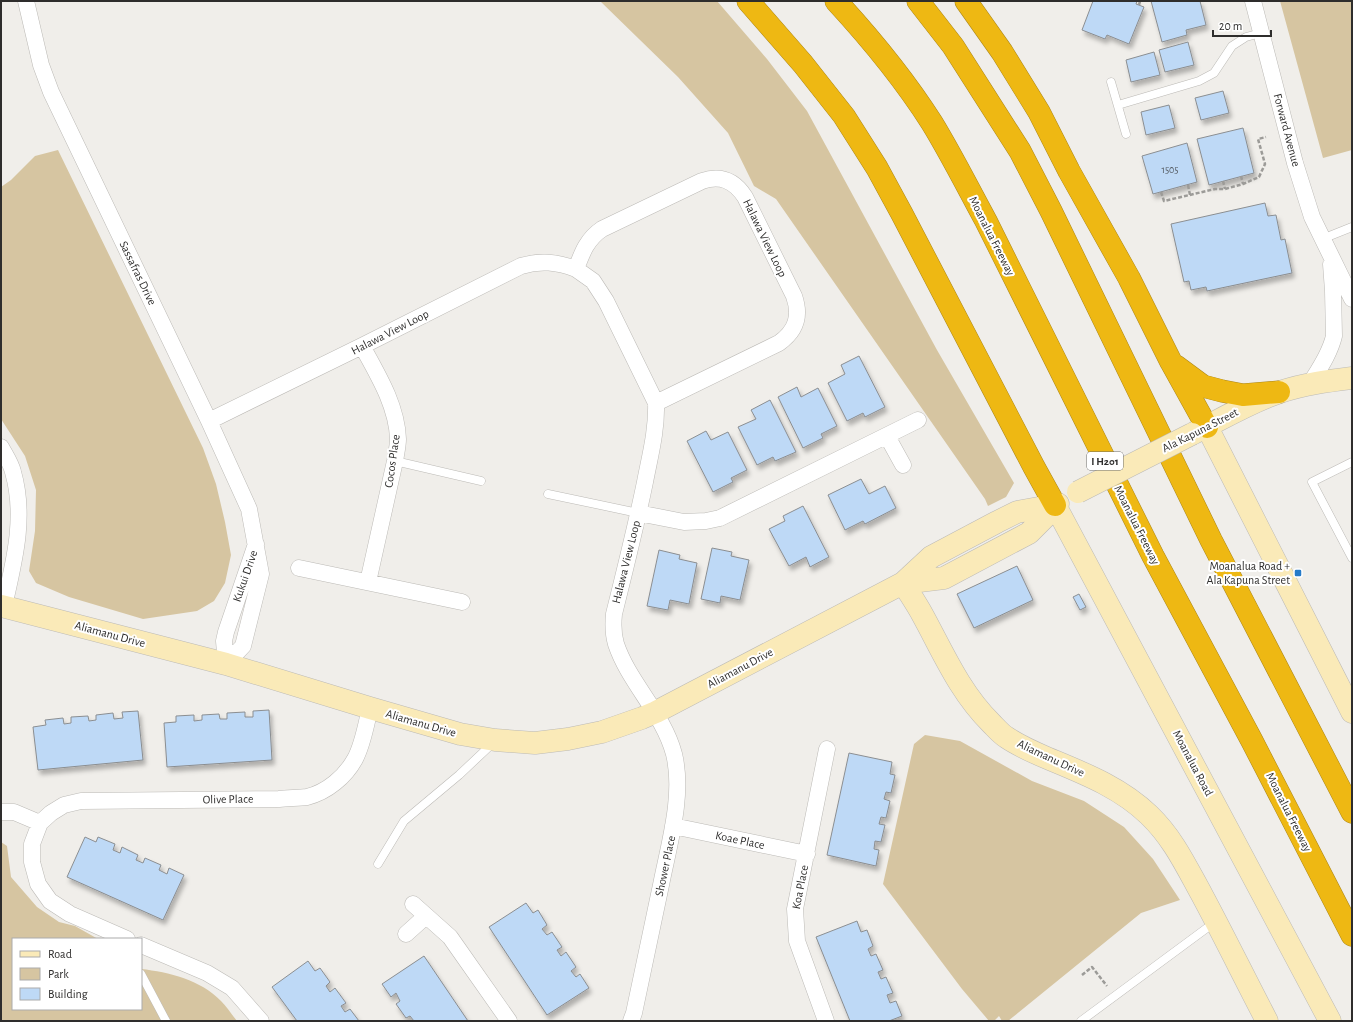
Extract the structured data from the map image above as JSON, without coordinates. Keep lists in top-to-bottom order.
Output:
{
  "streets": {
    "highway": ["Moanalua Freeway", "I H201"],
    "street": [
      "Forward Avenue",
      "Halawa View Loop",
      "Sassafras Drive",
      "Ala Kapuna Street",
      "Cocos Place",
      "Kukui Drive",
      "Aliamanu Drive",
      "Moanalua Road",
      "Olive Place",
      "Koae Place",
      "Shower Place",
      "Koa Place"
    ]
  },
  "crossings": [
    ["Forward Avenue", "Ala Kapuna Street"],
    ["Halawa View Loop", "Sassafras Drive"],
    ["Halawa View Loop", "Cocos Place"],
    ["Halawa View Loop", "Aliamanu Drive"],
    ["Halawa View Loop", "Shower Place"],
    ["Sassafras Drive", "Kukui Drive"],
    ["Ala Kapuna Street", "Aliamanu Drive"],
    ["Ala Kapuna Street", "Moanalua Road"],
    ["Kukui Drive", "Aliamanu Drive"],
    ["Aliamanu Drive", "Olive Place"],
    ["Aliamanu Drive", "Shower Place"],
    ["Koae Place", "Shower Place"],
    ["Koae Place", "Koa Place"]
  ],
  "places": {
    "transit": ["Moanalua Road + Ala Kapuna Street"]
  },
  "house_numbers": ["1505"],
  "legend": ["Road", "Park", "Building"],
  "scale_bar": "20 m"
}
